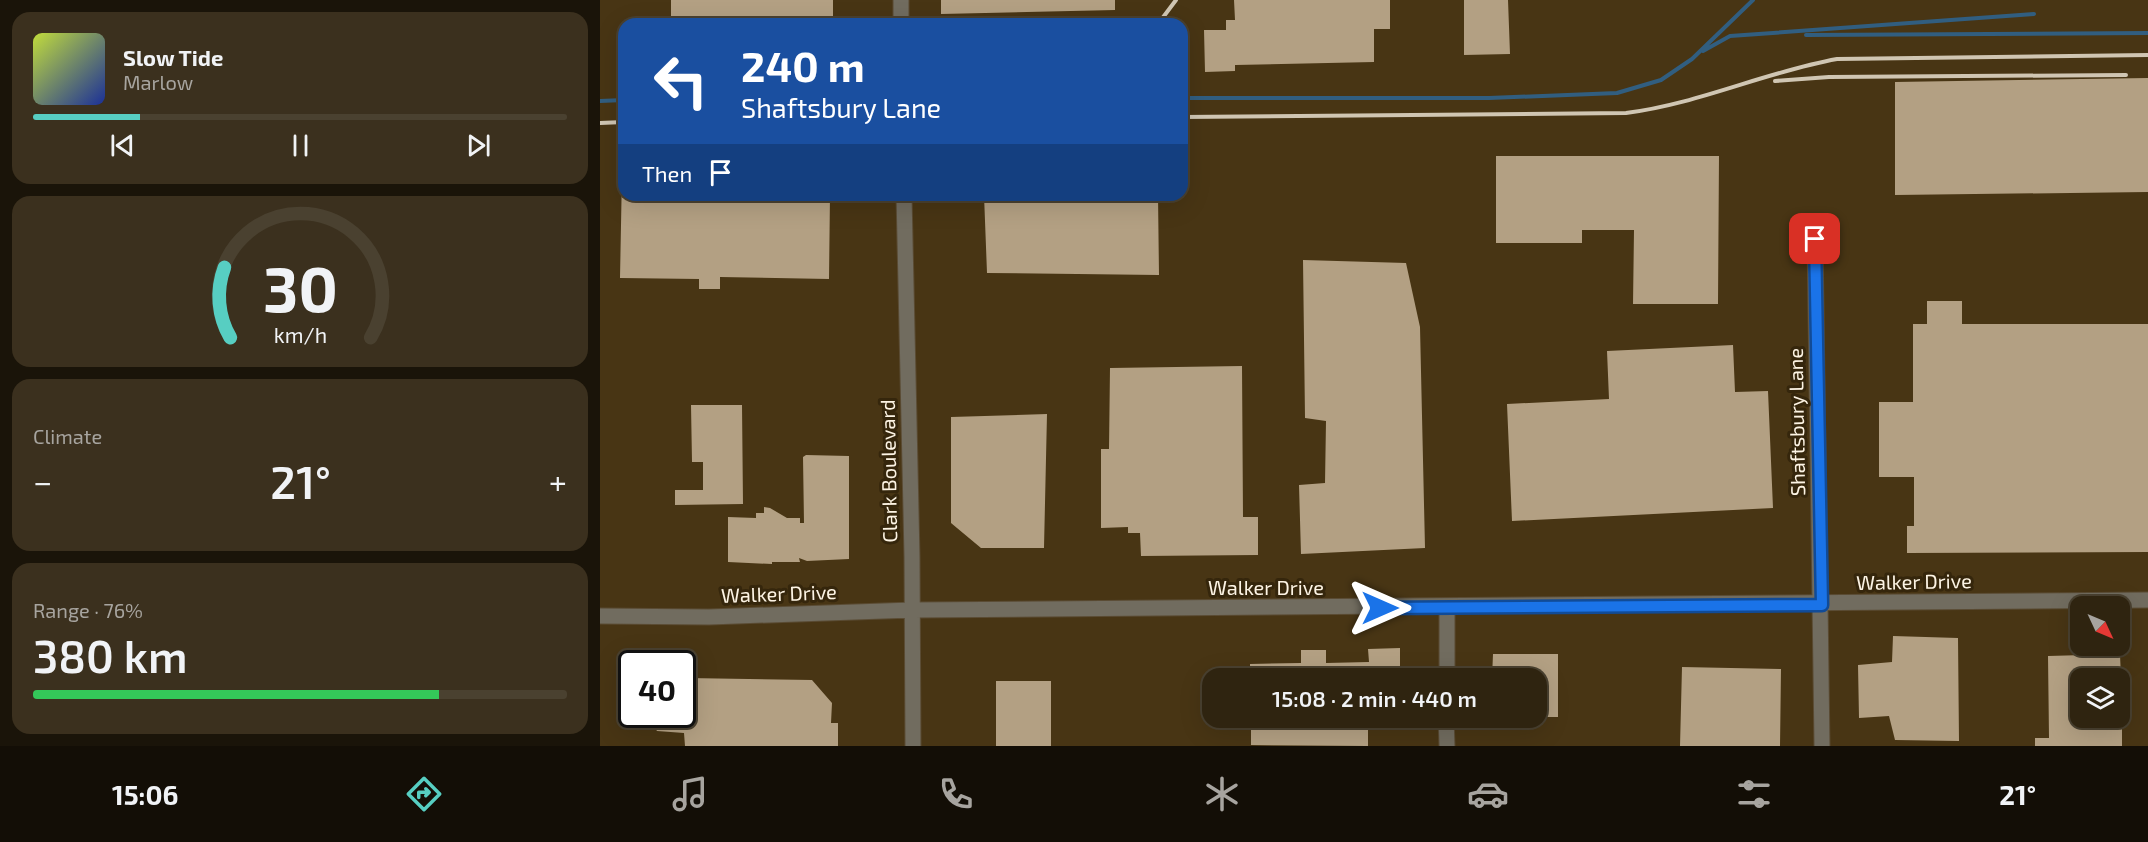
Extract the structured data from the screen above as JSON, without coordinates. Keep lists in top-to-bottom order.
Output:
{
  "streets": {
    "street": ["Shaftsbury Lane", "Clark Boulevard", "Walker Drive"]
  },
  "crossings": [
    ["Shaftsbury Lane", "Walker Drive"],
    ["Clark Boulevard", "Walker Drive"]
  ],
  "north": "bottom right",
  "page": {
    "turn": ["240 m", "Shaftsbury Lane"],
    "song": ["Slow Tide", "Marlow"],
    "then": "Then",
    "tile": [
      "Climate",
      ["Range · 76%", "380 km"]
    ],
    "heat": ["−", "21°", "+"],
    "limit": "40",
    "trip": "15:08 · 2 min · 440 m",
    "tabs": ["15:06", "21°"],
    "gauge": ["30", "km/h"]
  }
}
